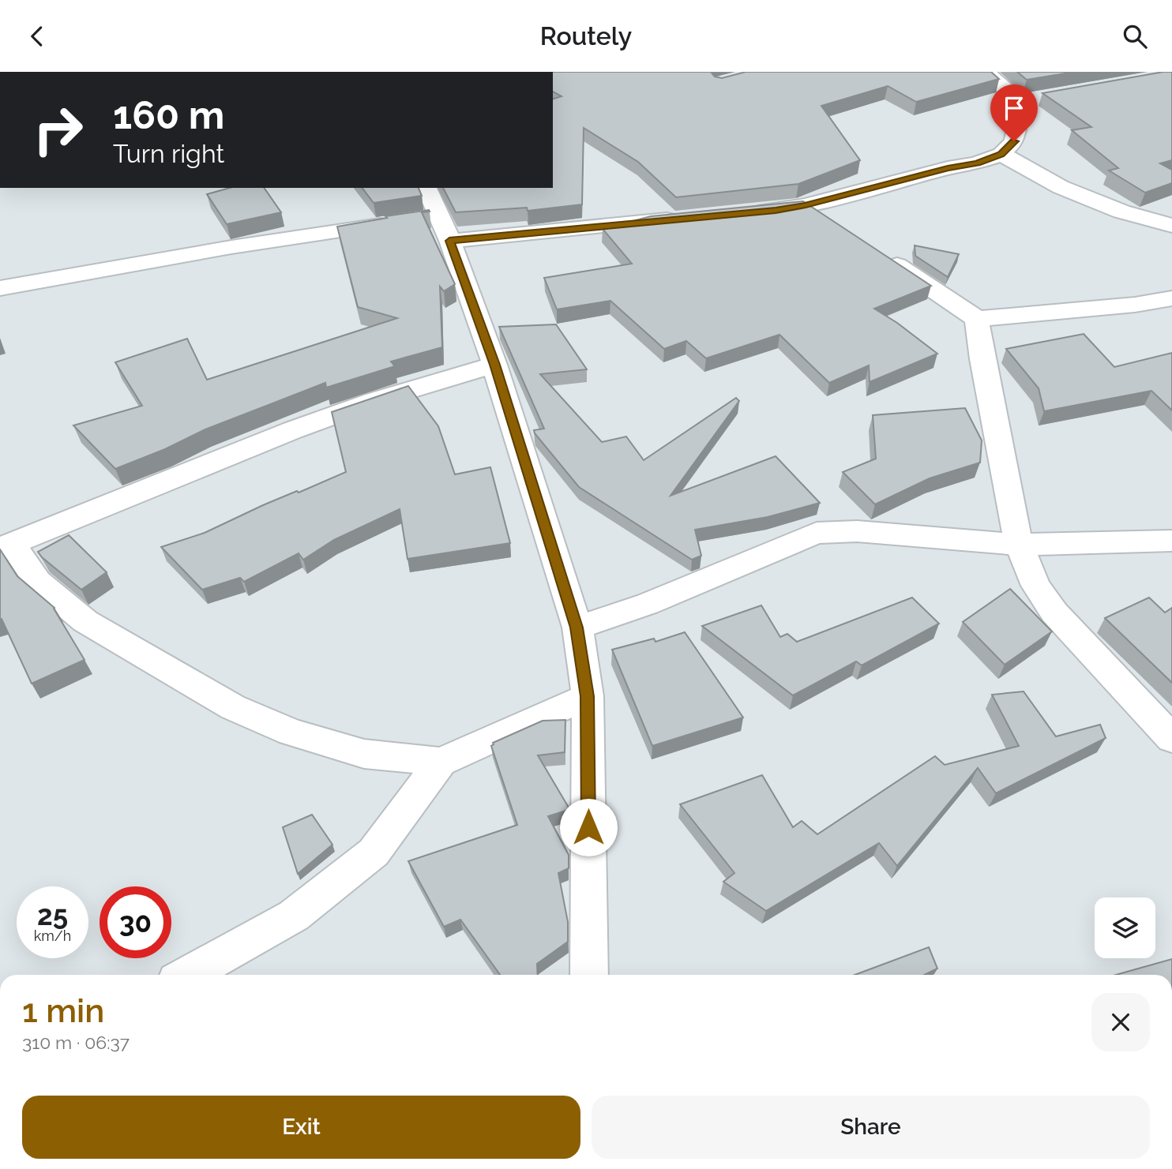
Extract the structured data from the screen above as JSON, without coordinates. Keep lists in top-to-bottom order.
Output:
{
  "page": {
    "header": "Routely",
    "turn": ["160 m", "Turn right"],
    "speed": "25 km/h",
    "limit": "30",
    "heading": ["1 min", "310 m · 06:37"],
    "buttons": ["Exit", "Share"]
  }
}
